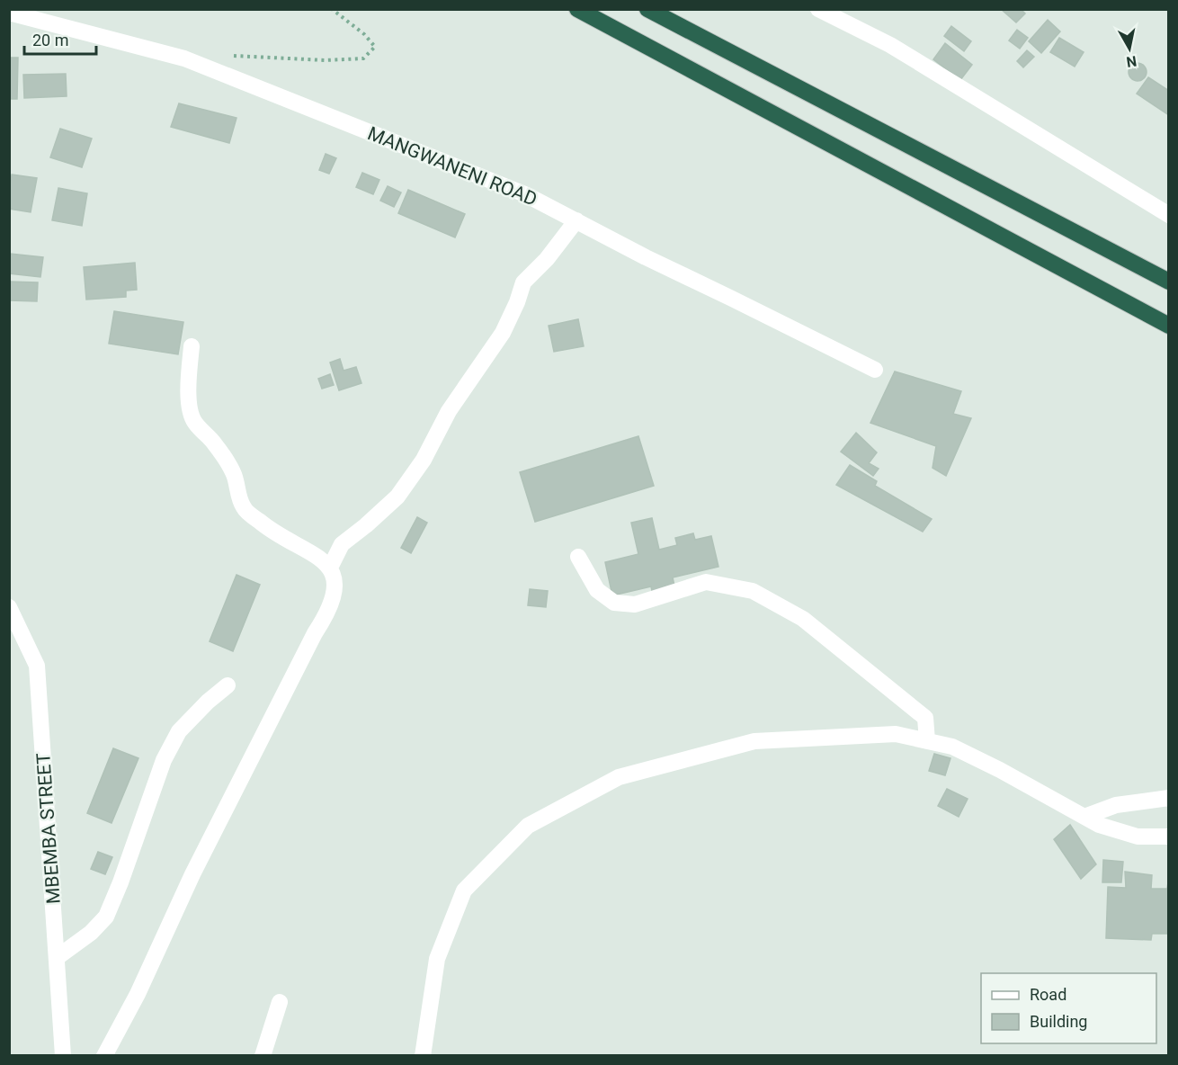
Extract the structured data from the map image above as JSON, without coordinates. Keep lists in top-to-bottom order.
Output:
{
  "streets": {
    "street": ["MANGWANENI ROAD", "MBEMBA STREET"]
  },
  "legend": ["Road", "Building"],
  "scale_bar": "20 m",
  "north": "bottom"
}
